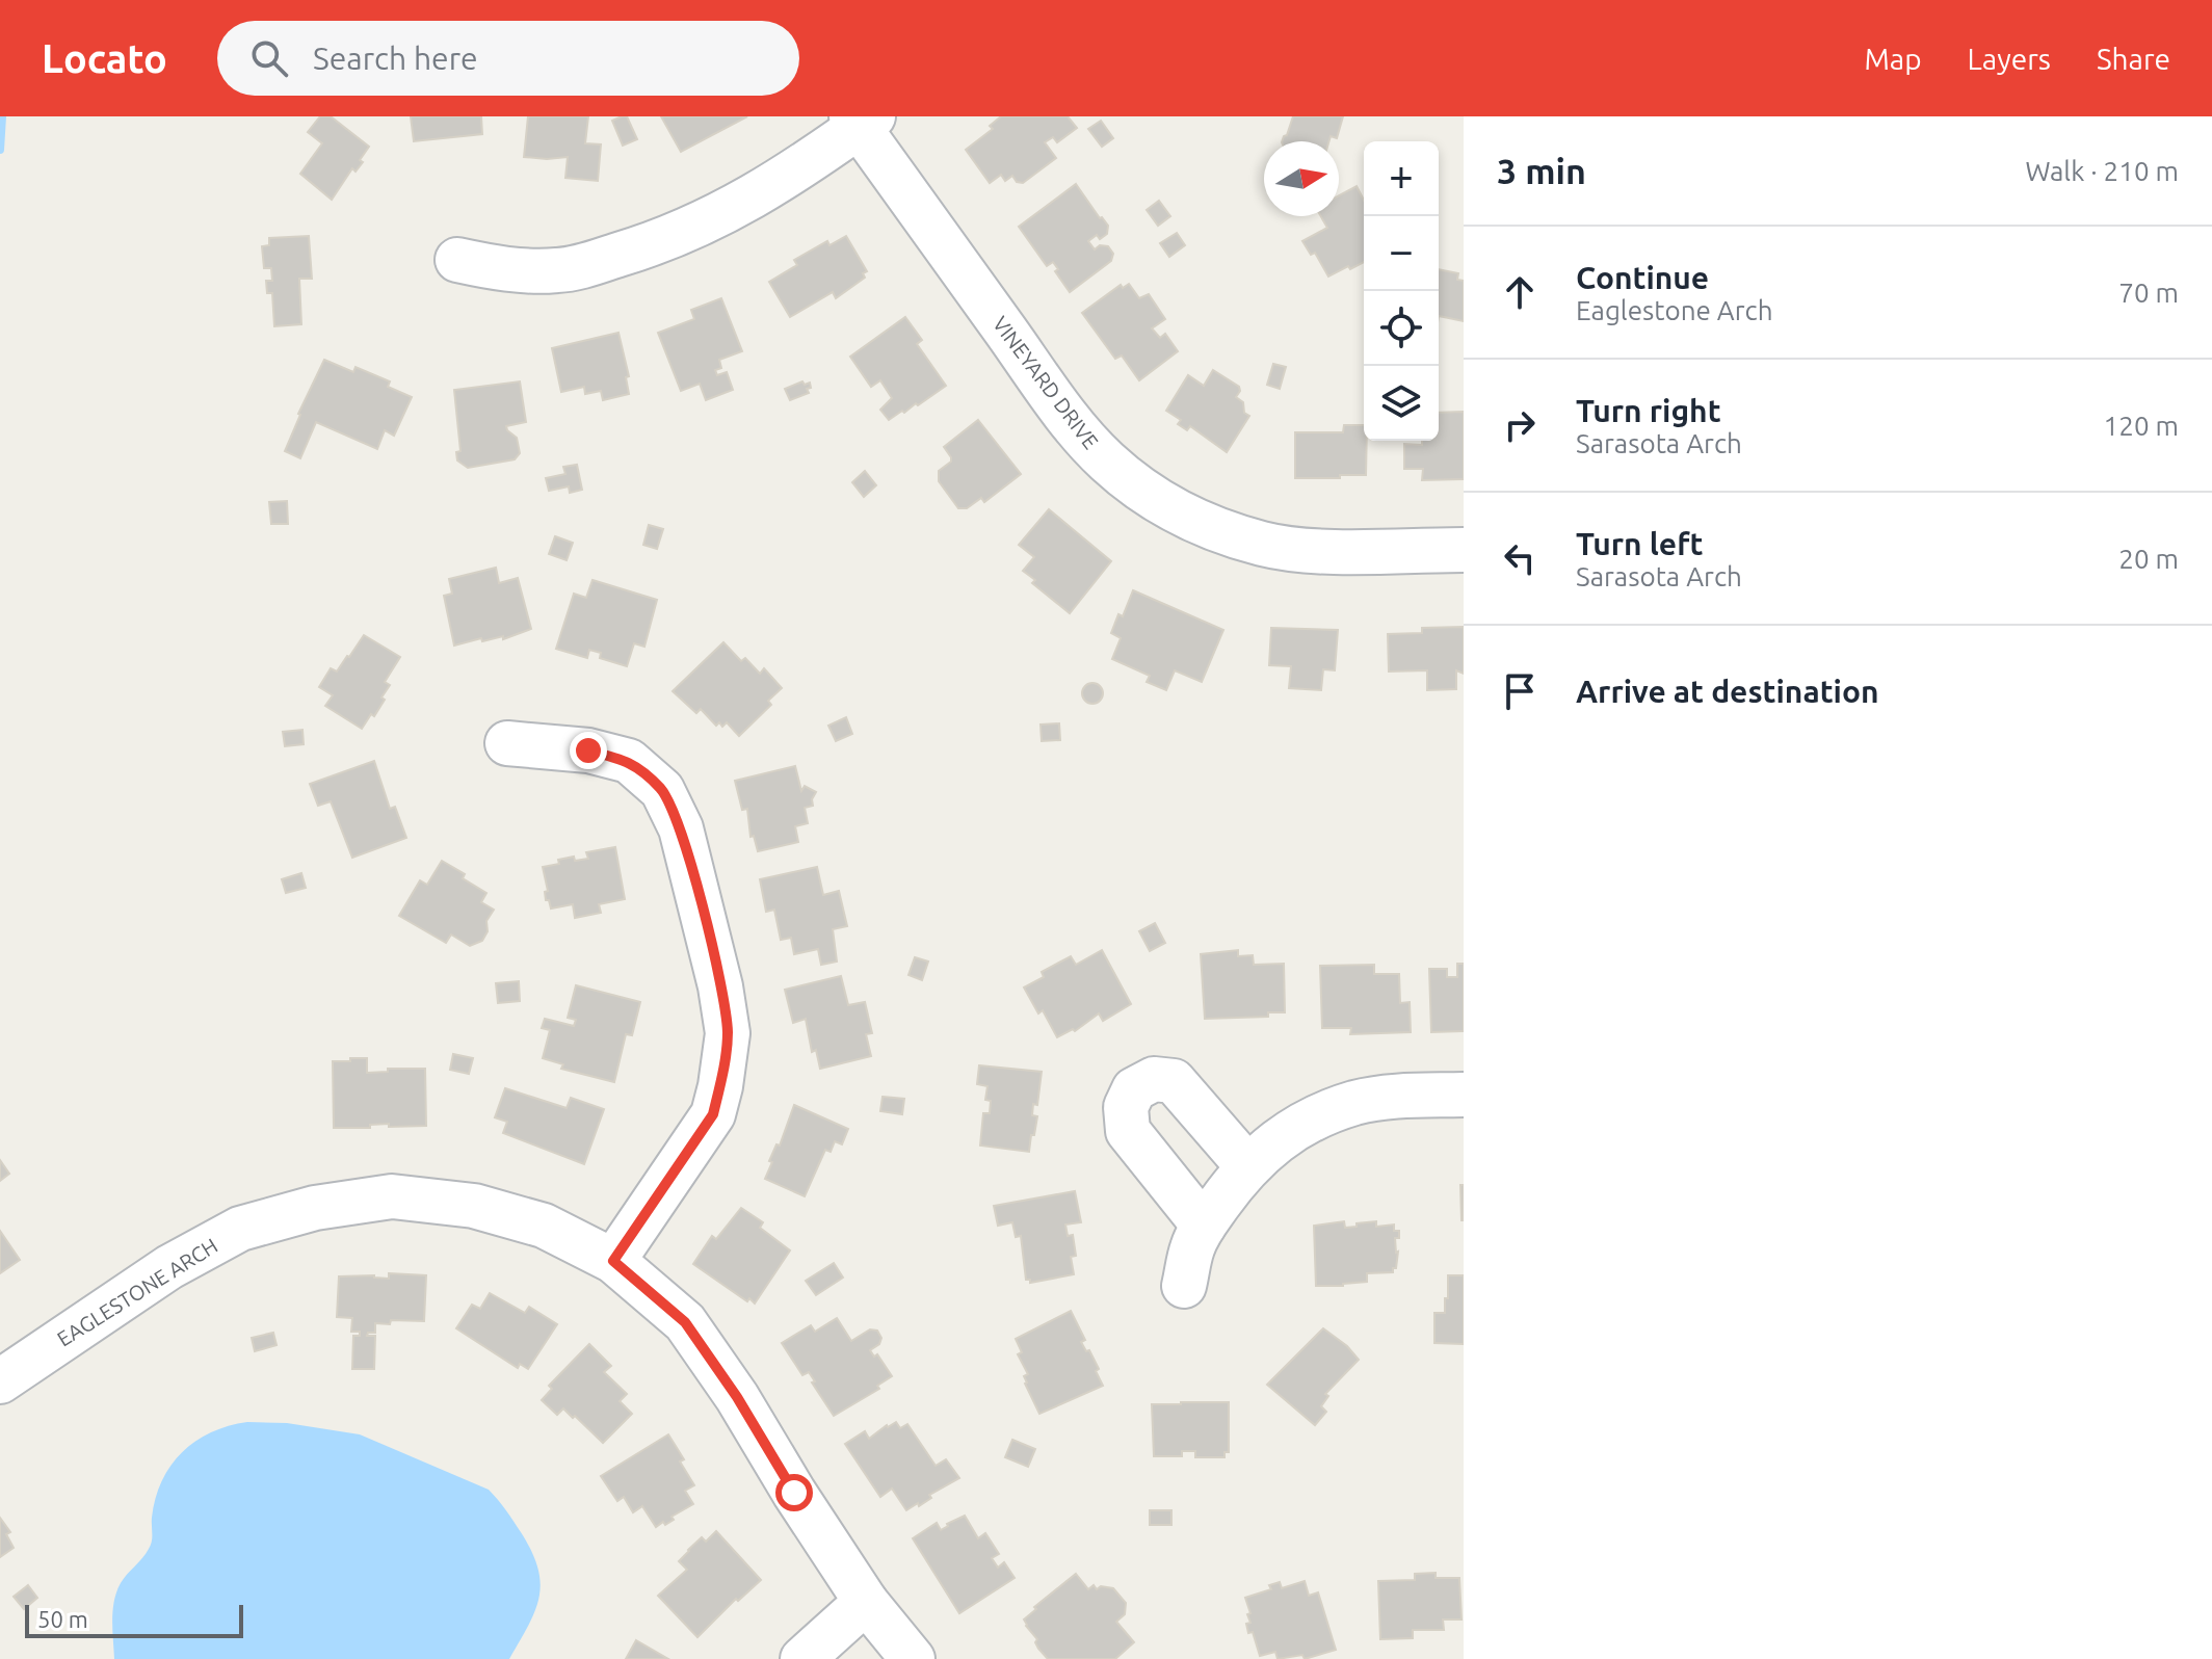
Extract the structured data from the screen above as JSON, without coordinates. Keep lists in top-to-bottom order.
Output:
{
  "streets": {
    "street": ["VINEYARD DRIVE", "EAGLESTONE ARCH"]
  },
  "scale_bar": "50 m",
  "north": "right",
  "page": {
    "header": "Locato",
    "search": "Search here",
    "nav": ["Map", "Layers", "Share"],
    "heading": ["3 min", "Walk · 210 m"],
    "map_buttons": ["+", "−"],
    "list": [
      ["Continue", "Eaglestone Arch", "70 m"],
      ["Turn right", "Sarasota Arch", "120 m"],
      ["Turn left", "Sarasota Arch", "20 m"],
      "Arrive at destination"
    ],
    "scale": "50 m"
  }
}
